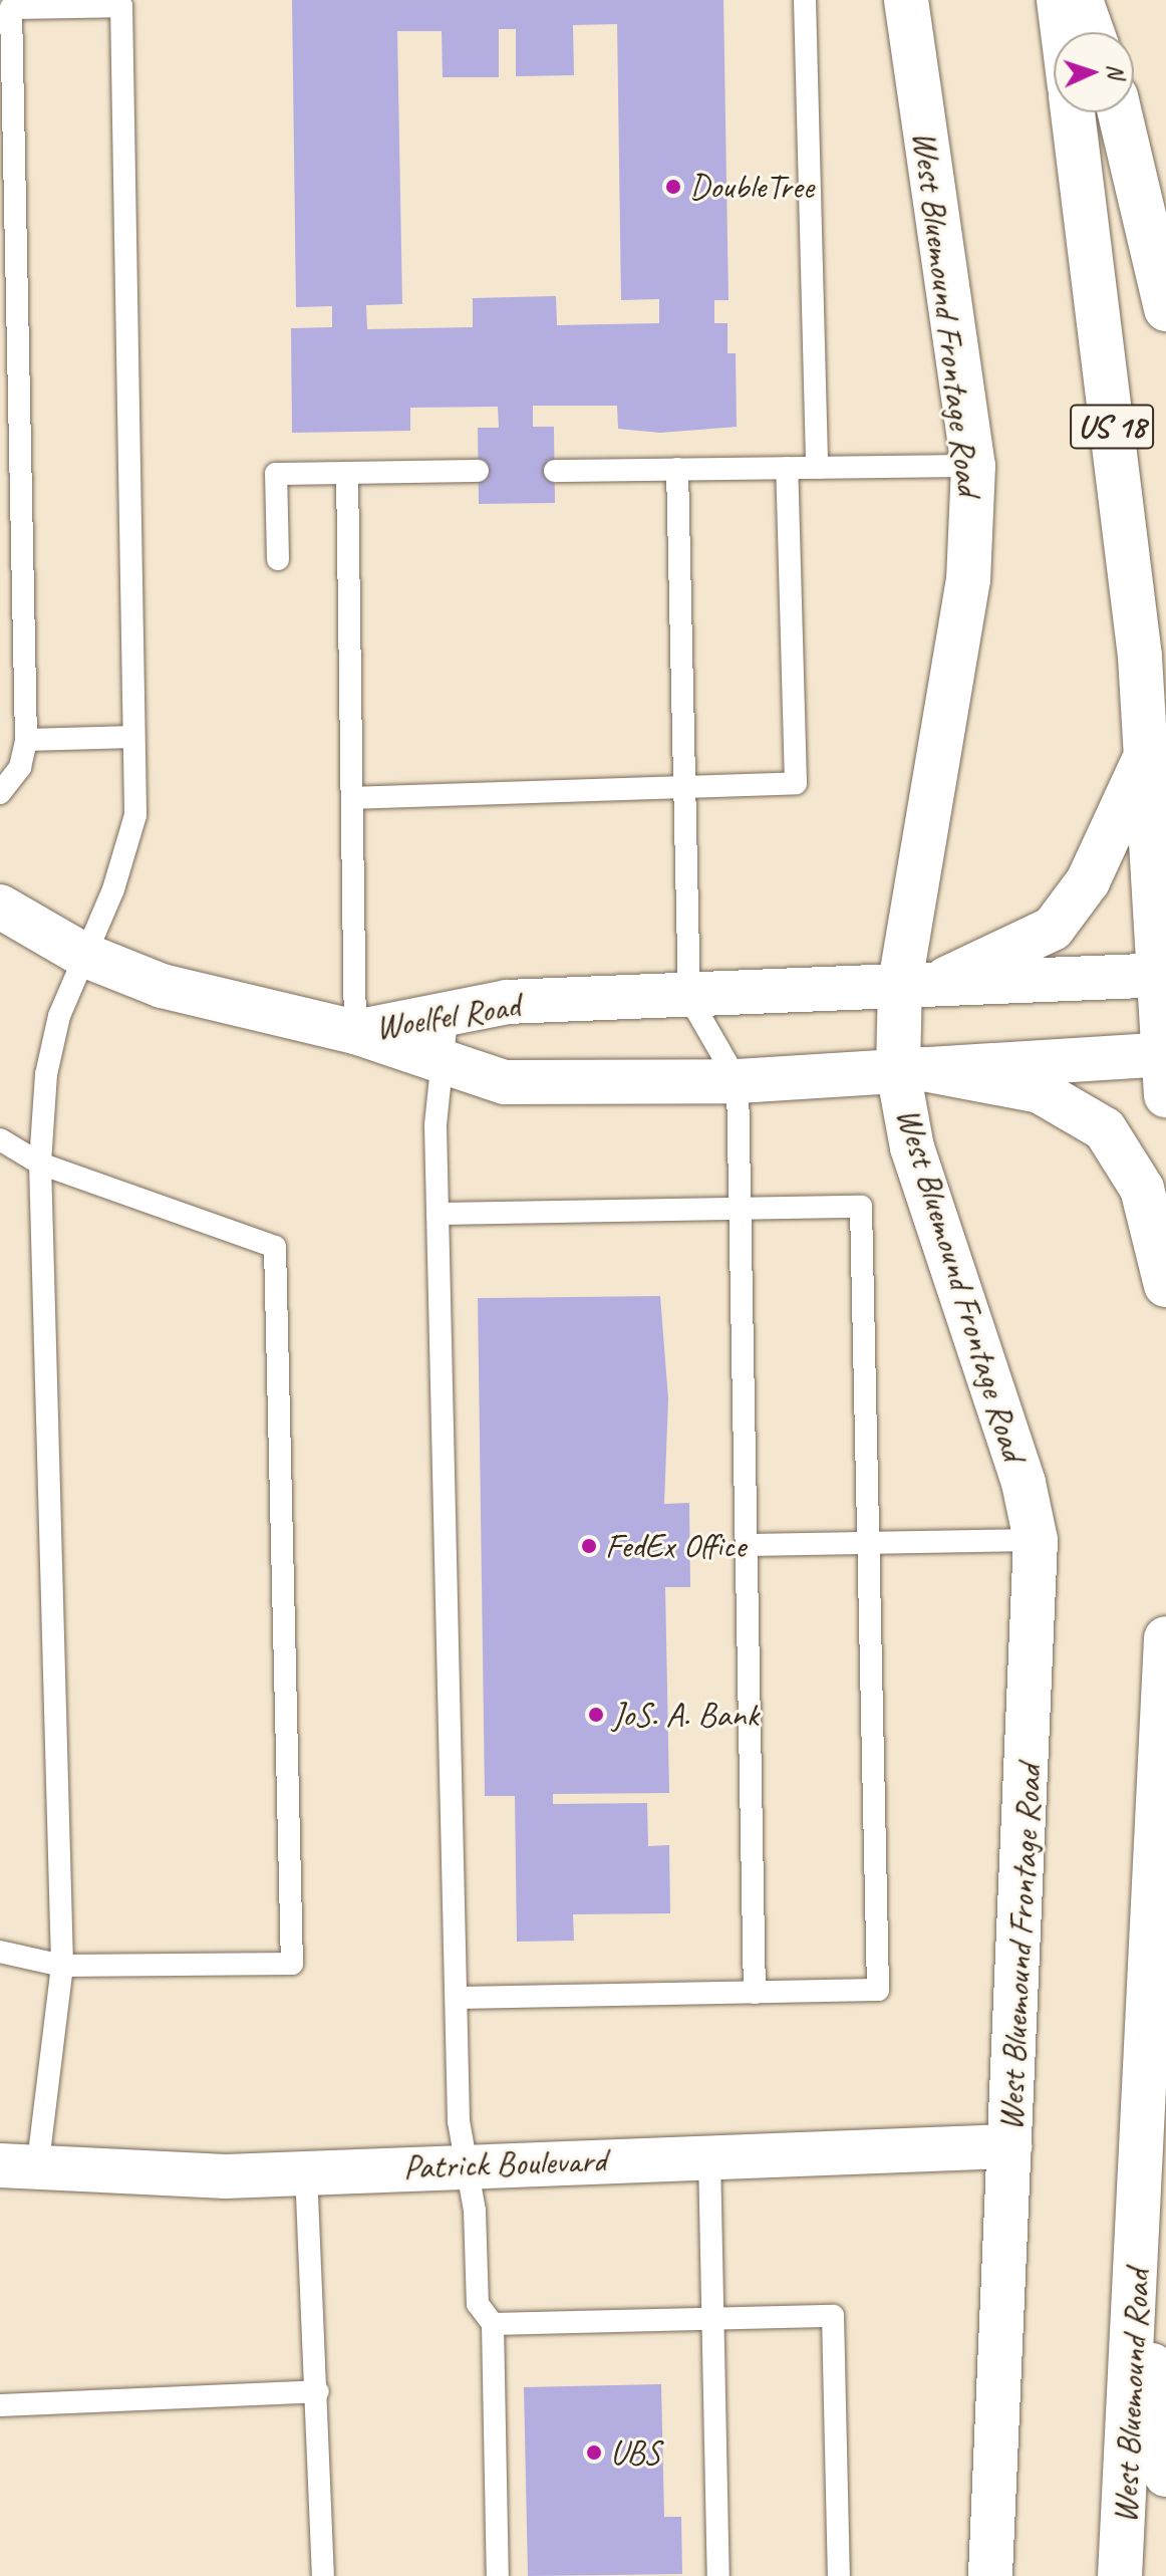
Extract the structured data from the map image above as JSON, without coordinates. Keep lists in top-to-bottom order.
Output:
{
  "streets": {
    "street": [
      "West Bluemound Frontage Road",
      "US 18",
      "Woelfel Road",
      "Patrick Boulevard",
      "West Bluemound Road"
    ]
  },
  "crossings": [
    ["West Bluemound Frontage Road", "Woelfel Road"],
    ["West Bluemound Frontage Road", "Patrick Boulevard"],
    ["US 18", "Woelfel Road"]
  ],
  "places": [
    "DoubleTree",
    "FedEx Office",
    "JoS. A. Bank",
    "UBS"
  ],
  "north": "right"
}
